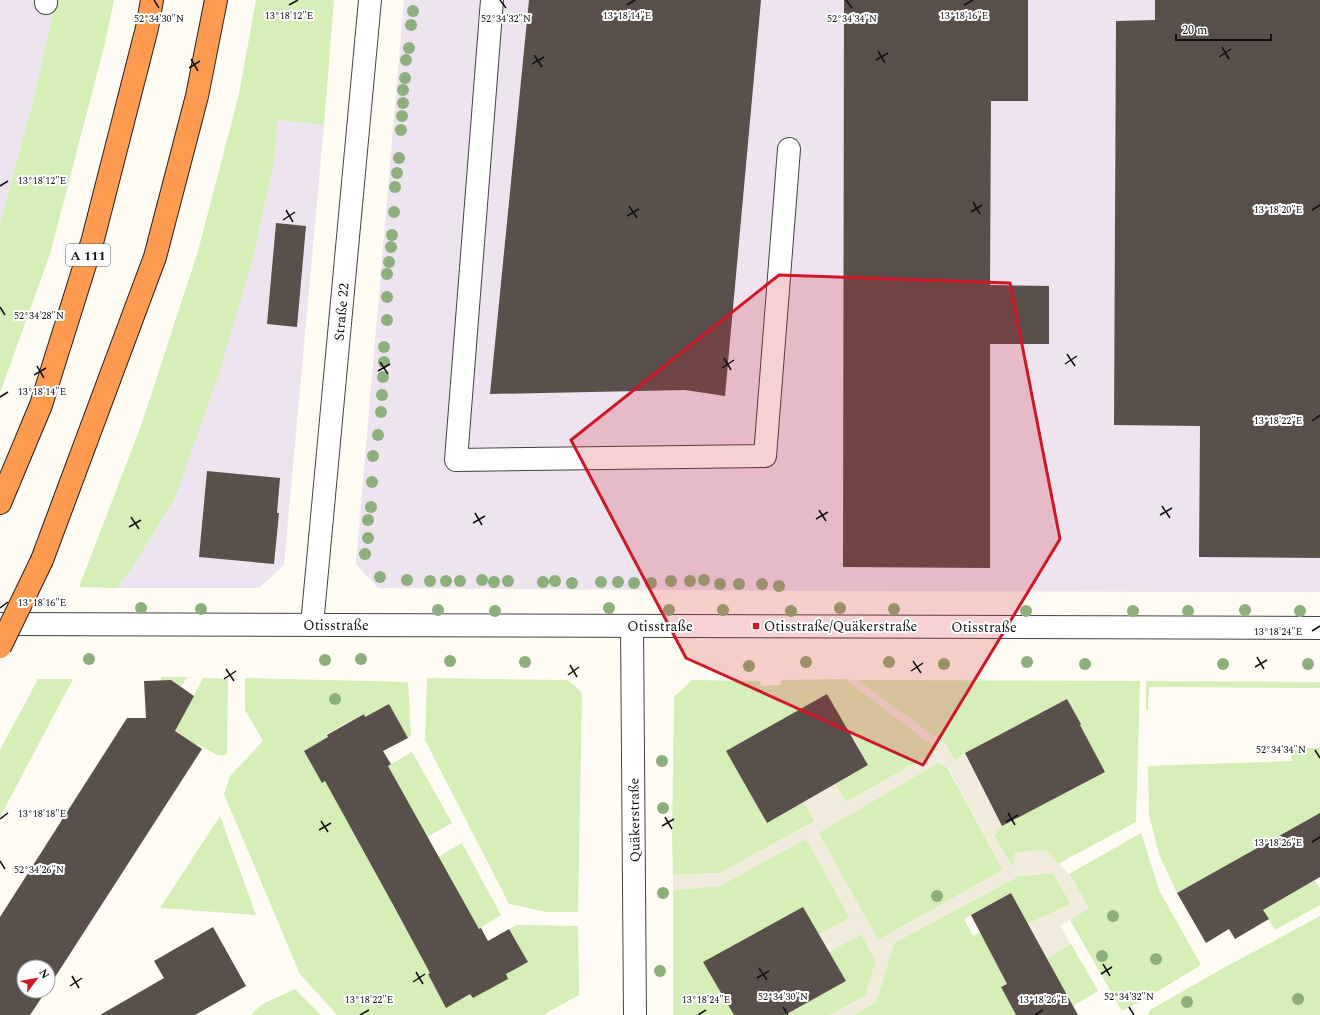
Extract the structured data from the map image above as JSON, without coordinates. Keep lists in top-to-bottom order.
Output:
{
  "streets": {
    "highway": ["A 111"],
    "street": ["Straße 22", "Otisstraße", "Quäkerstraße"]
  },
  "crossings": [
    ["Straße 22", "Otisstraße"],
    ["Otisstraße", "Quäkerstraße"]
  ],
  "places": {
    "transit": ["Otisstraße/Quäkerstraße"]
  },
  "scale_bar": "20 m",
  "north": "top right",
  "coordinates": [
    "13°18'12\"E",
    "13°18'16\"E",
    "13°18'14\"E",
    "52°34'30\"N",
    "52°34'32\"N",
    "52°34'34\"N",
    "13°18'20\"E",
    "52°34'28\"N",
    "13°18'22\"E",
    "13°18'24\"E",
    "13°18'18\"E",
    "13°18'26\"E",
    "52°34'26\"N"
  ]
}
